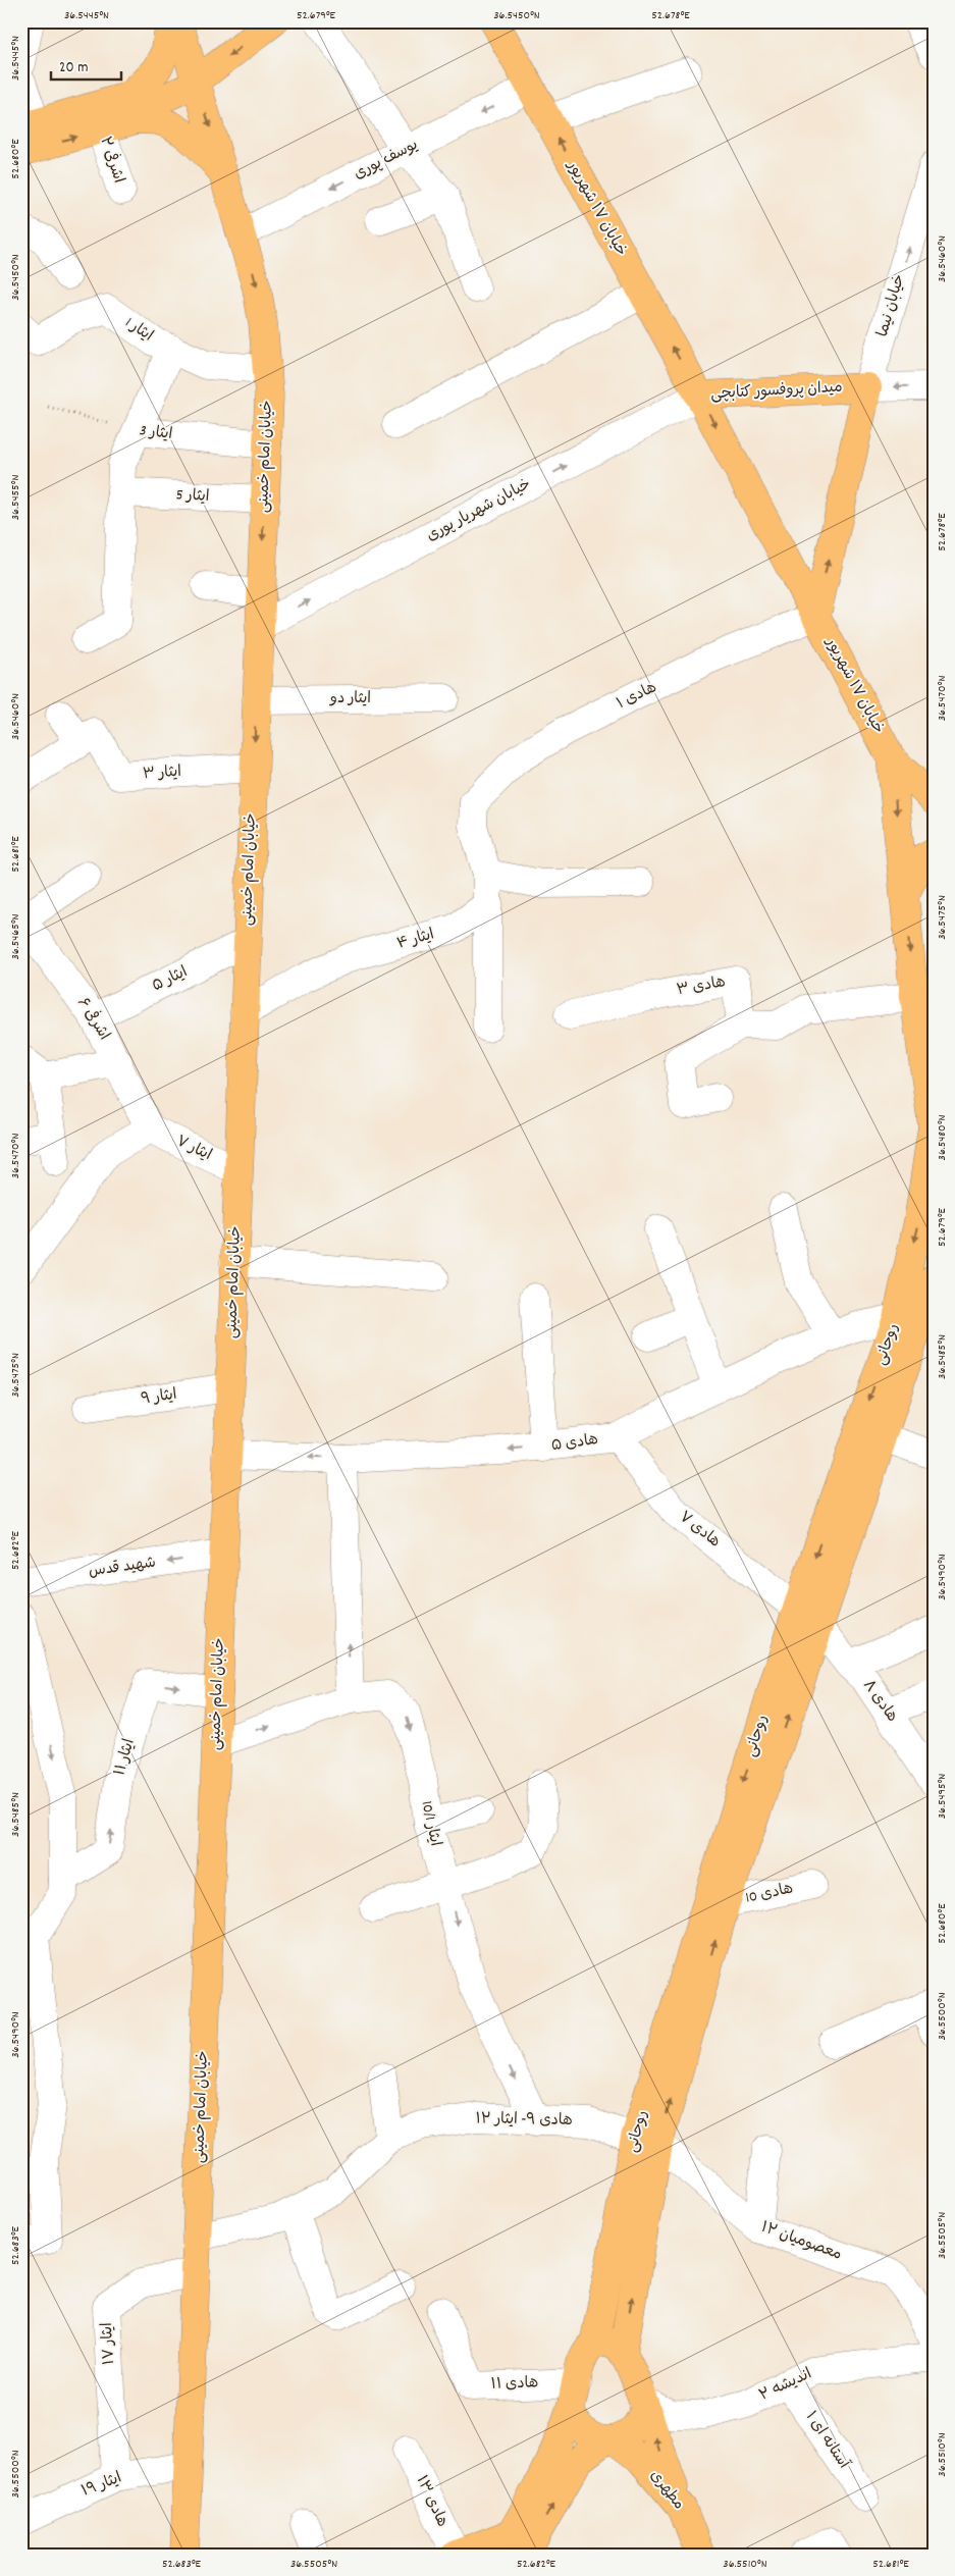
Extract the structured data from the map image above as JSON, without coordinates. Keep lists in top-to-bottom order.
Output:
{
  "streets": {
    "main road": [
      "خیابان ۱۷ شهریور",
      "میدان پروفسور کتابچی",
      "خیابان امام خمینی",
      "روحانی",
      "مطهری"
    ],
    "street": [
      "اشرفی ۲",
      "یوسف پوری",
      "خیابان نیما",
      "ایثار 1",
      "ایثار 3",
      "ایثار 5",
      "خیابان شهریار پوری",
      "هادی ۱",
      "ایثار دو",
      "ایثار ۳",
      "ایثار ۴",
      "ایثار ۵",
      "هادی ۳",
      "اشرفی ۶",
      "ایثار ۷",
      "ایثار ۹",
      "هادی ۵",
      "هادی ۷",
      "شهید قدس",
      "هادی ۸",
      "ایثار ۱۱",
      "ایثار 10/1",
      "هادی 10",
      "هادی ۹- ایثار ۱۲",
      "معصومیان ۱۲",
      "ایثار ۱۷",
      "هادی ۱۱",
      "اندیشه ۲",
      "آستانه ای ۱",
      "ایثار ١٩",
      "هادی ۱۳"
    ]
  },
  "crossings": [
    ["یوسف پوری", "خیابان ۱۷ شهریور"],
    ["یوسف پوری", "خیابان امام خمینی"],
    ["خیابان ۱۷ شهریور", "میدان پروفسور کتابچی"],
    ["خیابان ۱۷ شهریور", "خیابان شهریار پوری"],
    ["خیابان ۱۷ شهریور", "هادی ۱"],
    ["خیابان ۱۷ شهریور", "روحانی"],
    ["خیابان نیما", "میدان پروفسور کتابچی"],
    ["ایثار 1", "خیابان امام خمینی"],
    ["میدان پروفسور کتابچی", "خیابان شهریار پوری"],
    ["میدان پروفسور کتابچی", "هادی ۱"],
    ["ایثار 3", "خیابان امام خمینی"],
    ["خیابان امام خمینی", "ایثار 5"],
    ["خیابان امام خمینی", "خیابان شهریار پوری"],
    ["خیابان امام خمینی", "ایثار دو"],
    ["خیابان امام خمینی", "ایثار ۳"],
    ["خیابان امام خمینی", "ایثار ۴"],
    ["خیابان امام خمینی", "ایثار ۵"],
    ["خیابان امام خمینی", "ایثار ۷"],
    ["خیابان امام خمینی", "ایثار ۹"],
    ["خیابان امام خمینی", "هادی ۵"],
    ["خیابان امام خمینی", "شهید قدس"],
    ["خیابان امام خمینی", "ایثار ۱۱"],
    ["خیابان امام خمینی", "ایثار 10/1"],
    ["خیابان امام خمینی", "هادی ۹- ایثار ۱۲"],
    ["خیابان امام خمینی", "ایثار ۱۷"],
    ["خیابان امام خمینی", "ایثار ١٩"],
    ["ایثار ۵", "اشرفی ۶"],
    ["اشرفی ۶", "ایثار ۷"],
    ["روحانی", "هادی ۵"],
    ["روحانی", "هادی ۷"],
    ["روحانی", "هادی ۸"],
    ["روحانی", "هادی 10"],
    ["روحانی", "هادی ۹- ایثار ۱۲"],
    ["روحانی", "معصومیان ۱۲"],
    ["روحانی", "هادی ۱۱"],
    ["روحانی", "اندیشه ۲"],
    ["روحانی", "مطهری"],
    ["هادی ۵", "هادی ۷"],
    ["ایثار 10/1", "هادی ۹- ایثار ۱۲"],
    ["هادی ۹- ایثار ۱۲", "معصومیان ۱۲"],
    ["ایثار ۱۷", "ایثار ١٩"],
    ["هادی ۱۱", "اندیشه ۲"],
    ["هادی ۱۱", "مطهری"],
    ["اندیشه ۲", "آستانه ای ۱"],
    ["اندیشه ۲", "مطهری"]
  ],
  "one_way": [
    "خیابان ۱۷ شهریور",
    "خیابان نیما",
    "شهید قدس",
    "ایثار ۱۱"
  ],
  "scale_bar": "20 m",
  "coordinates": [
    "36.5445°N",
    "52.679°E",
    "36.5450°N",
    "52.678°E",
    "52.680°E",
    "36.5460°N",
    "36.5455°N",
    "36.5470°N",
    "52.681°E",
    "36.5475°N",
    "36.5465°N",
    "36.5480°N",
    "36.5485°N",
    "52.682°E",
    "36.5490°N",
    "36.5495°N",
    "36.5500°N",
    "36.5505°N",
    "52.683°E",
    "36.5510°N"
  ]
}
